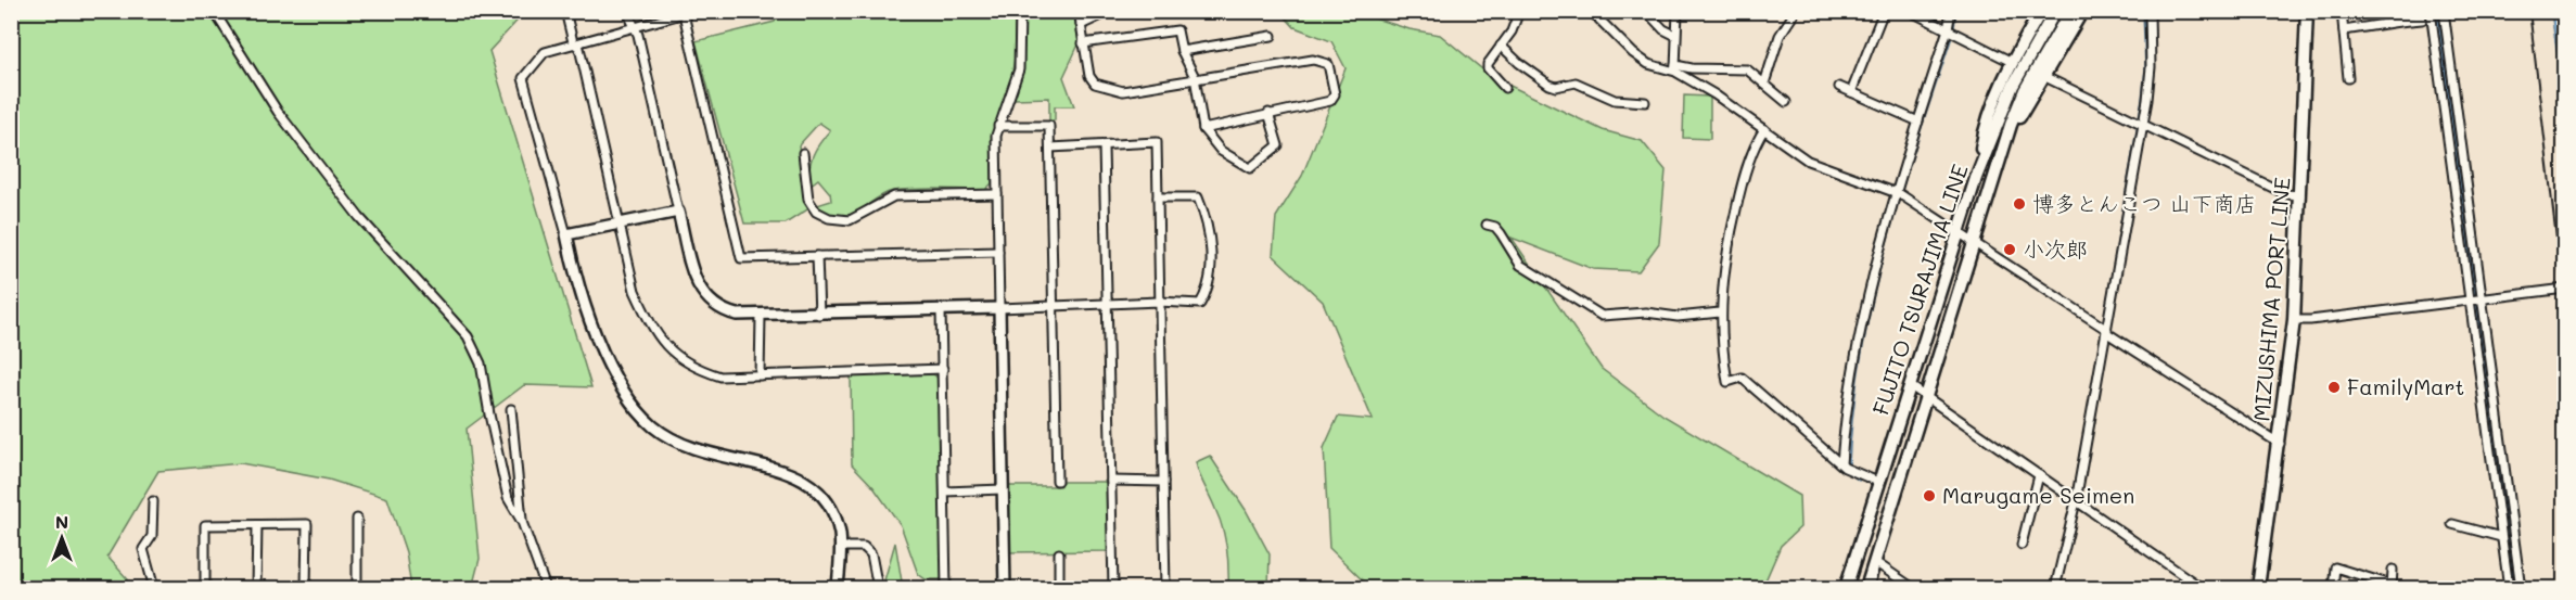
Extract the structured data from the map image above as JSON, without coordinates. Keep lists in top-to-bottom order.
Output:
{
  "streets": {
    "main road": ["FUJITO TSURAJIMA LINE", "MIZUSHIMA PORT LINE"]
  },
  "places": [
    "博多とんこつ 山下商店",
    "小次郎",
    "FamilyMart",
    "Marugame Seimen"
  ],
  "north": "top"
}
